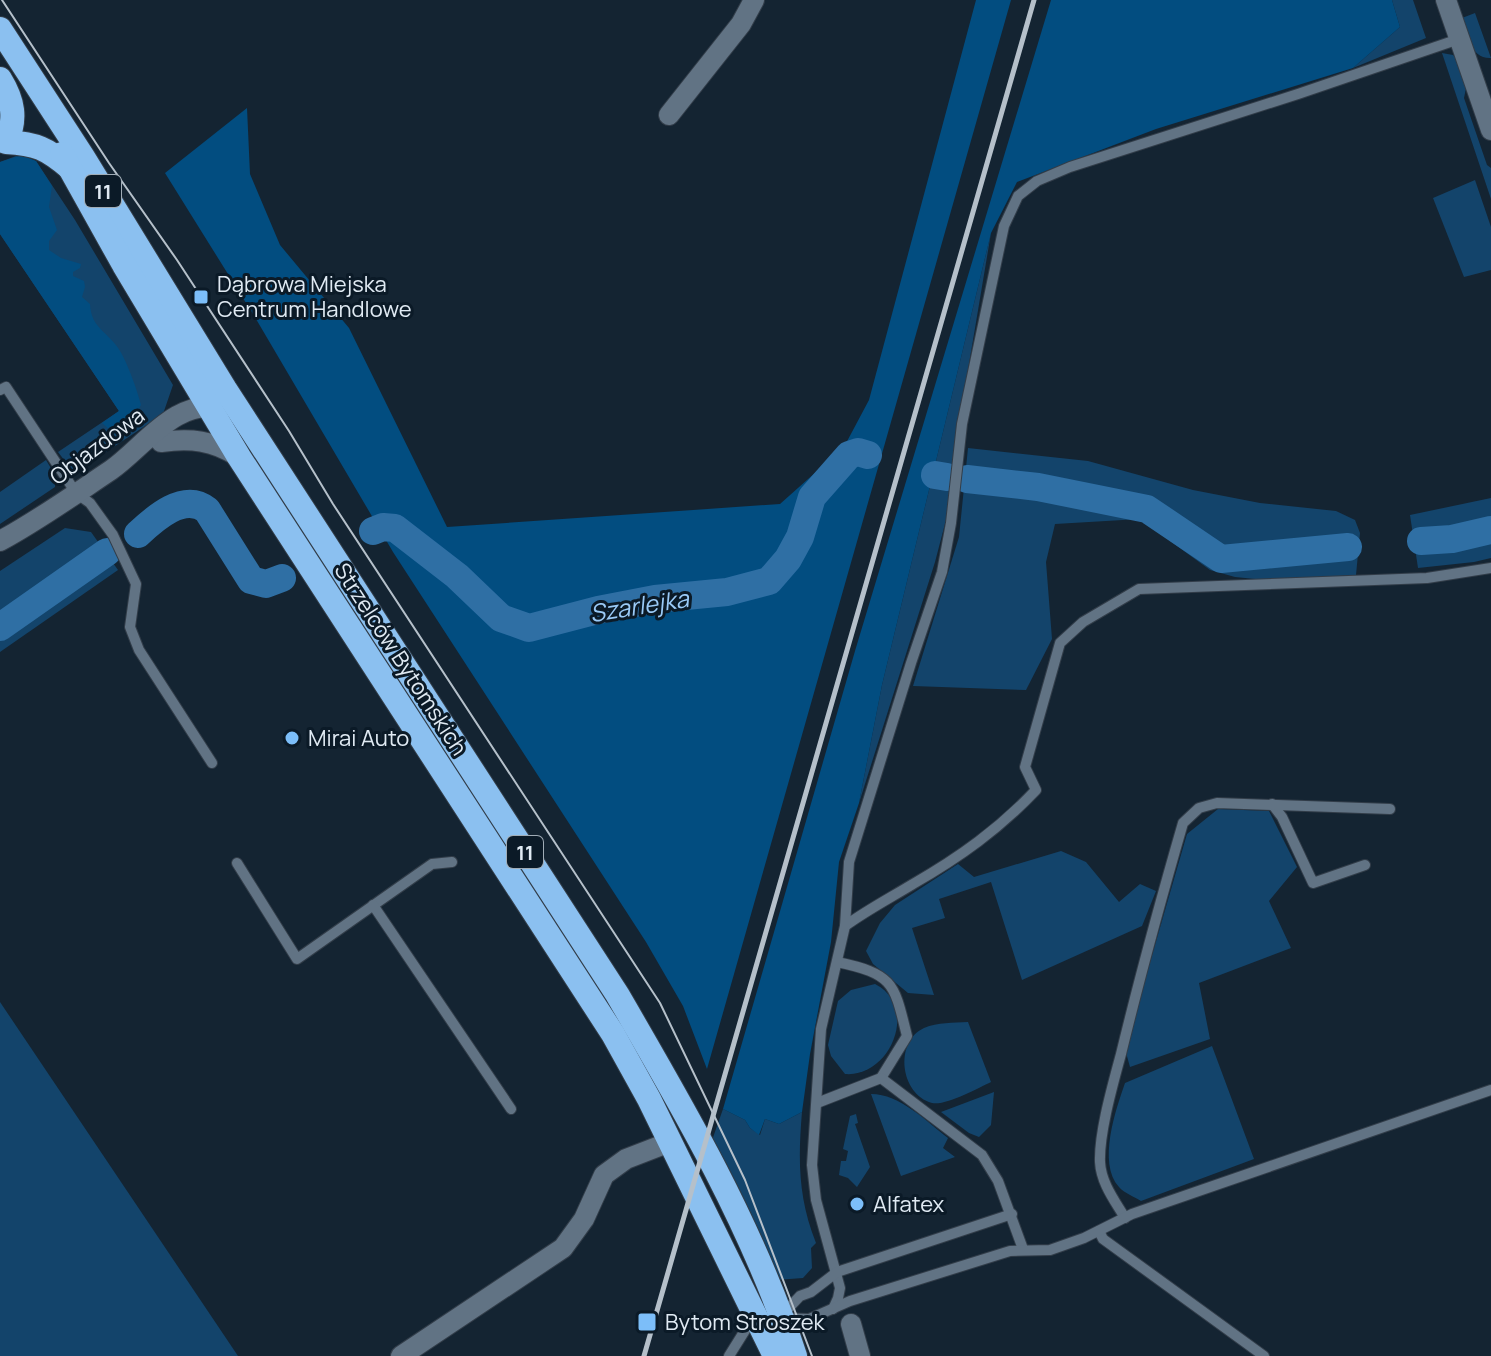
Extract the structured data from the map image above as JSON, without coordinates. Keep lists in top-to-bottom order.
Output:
{
  "streets": {
    "highway": ["11", "Strzelców Bytomskich"],
    "street": ["Objazdowa"]
  },
  "crossings": [
    ["11", "Strzelców Bytomskich"],
    ["Objazdowa", "Strzelców Bytomskich"]
  ],
  "water": ["Szarlejka"],
  "places": {
    "transit": ["Dąbrowa Miejska Centrum Handlowe", "Bytom Stroszek"],
    "other": ["Mirai Auto", "Alfatex"]
  }
}
